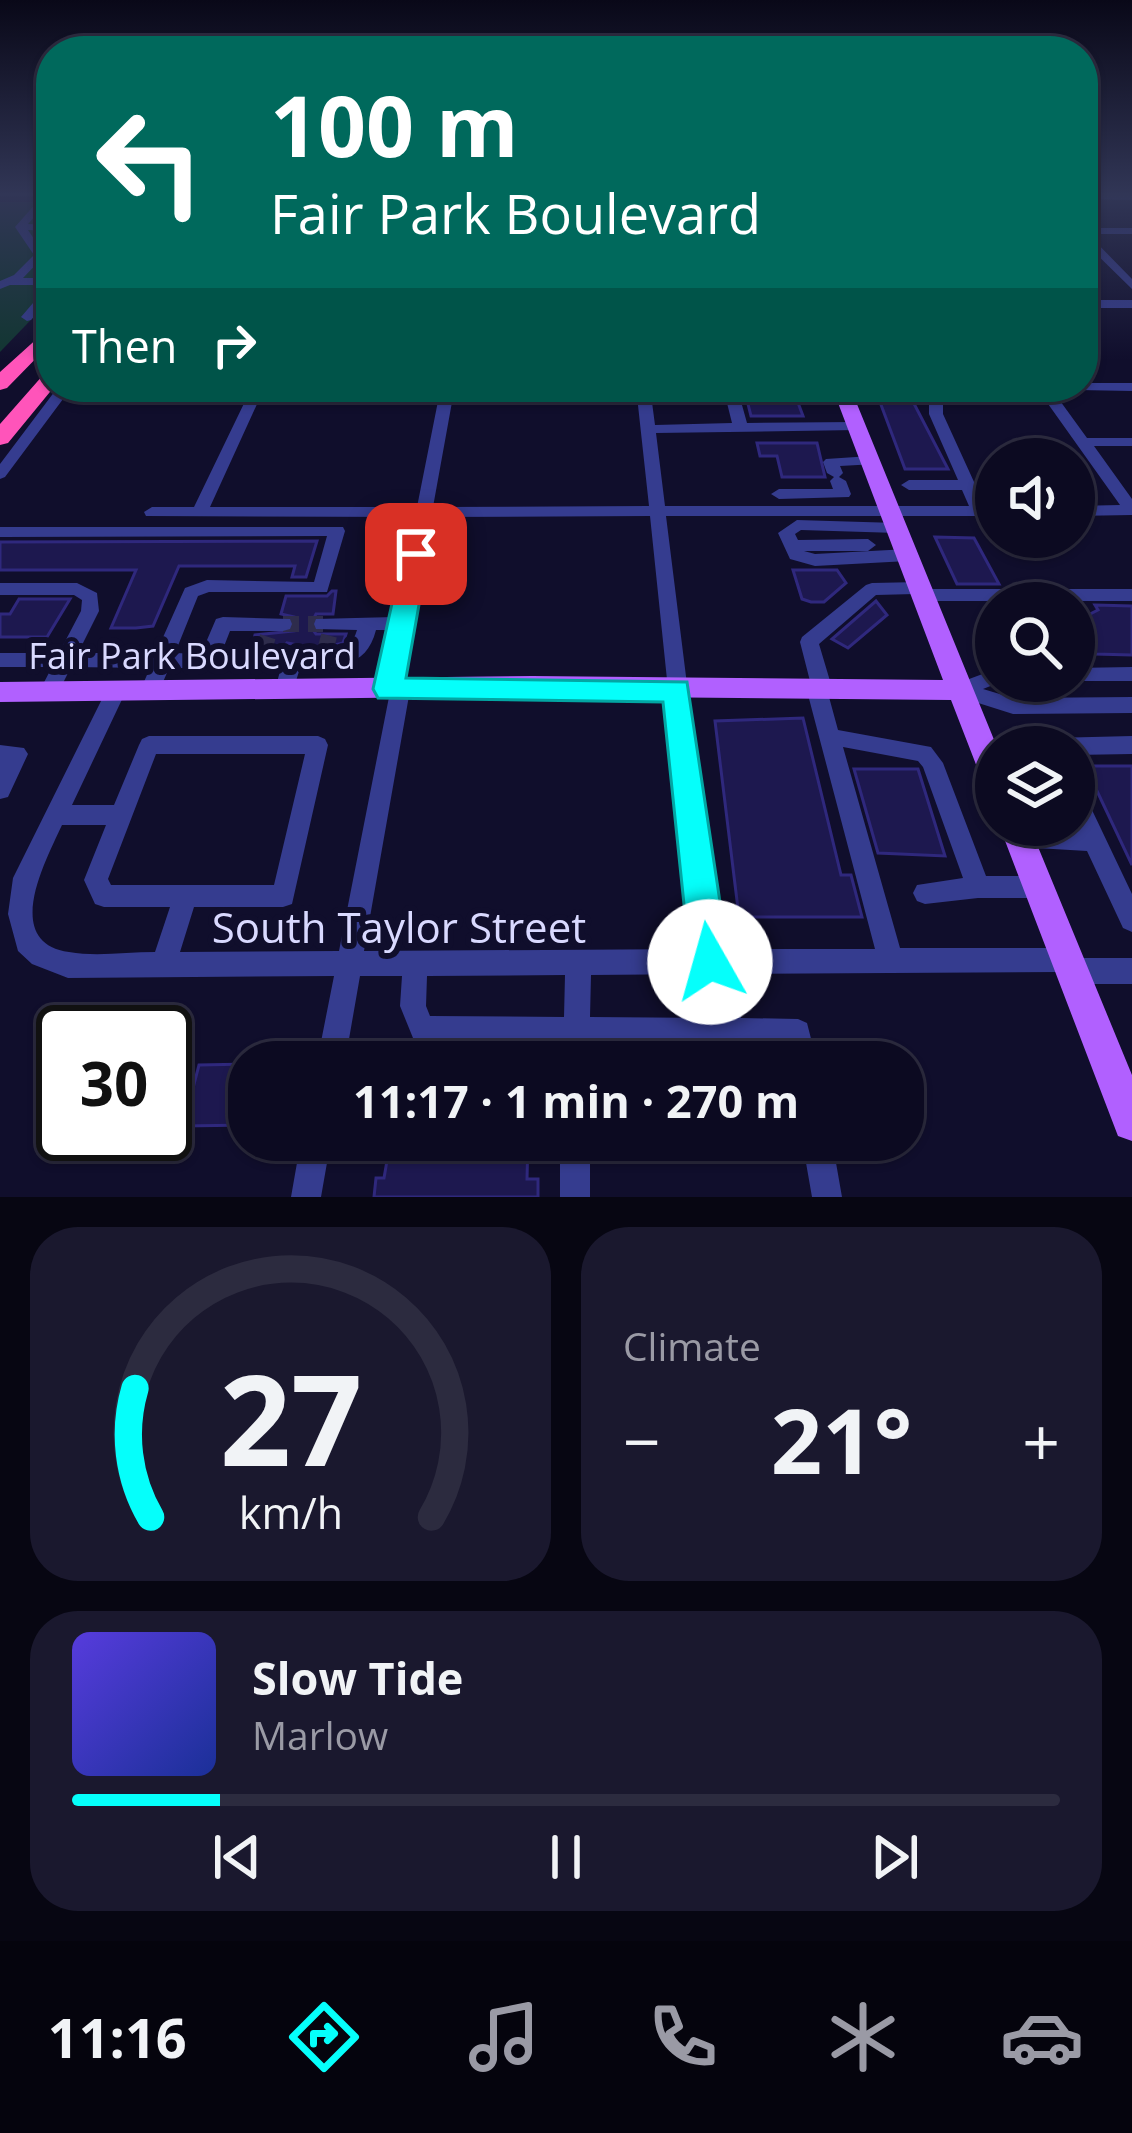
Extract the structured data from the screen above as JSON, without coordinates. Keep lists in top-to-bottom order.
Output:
{
  "streets": {
    "main road": ["Fair Park Boulevard"],
    "street": ["South Taylor Street"]
  },
  "page": {
    "turn": ["100 m", "Fair Park Boulevard"],
    "then": "Then",
    "limit": "30",
    "trip": "11:17 · 1 min · 270 m",
    "tile": "Climate",
    "heat": ["−", "21°", "+"],
    "song": ["Slow Tide", "Marlow"],
    "tabs": "11:16",
    "gauge": ["27", "km/h"]
  }
}
